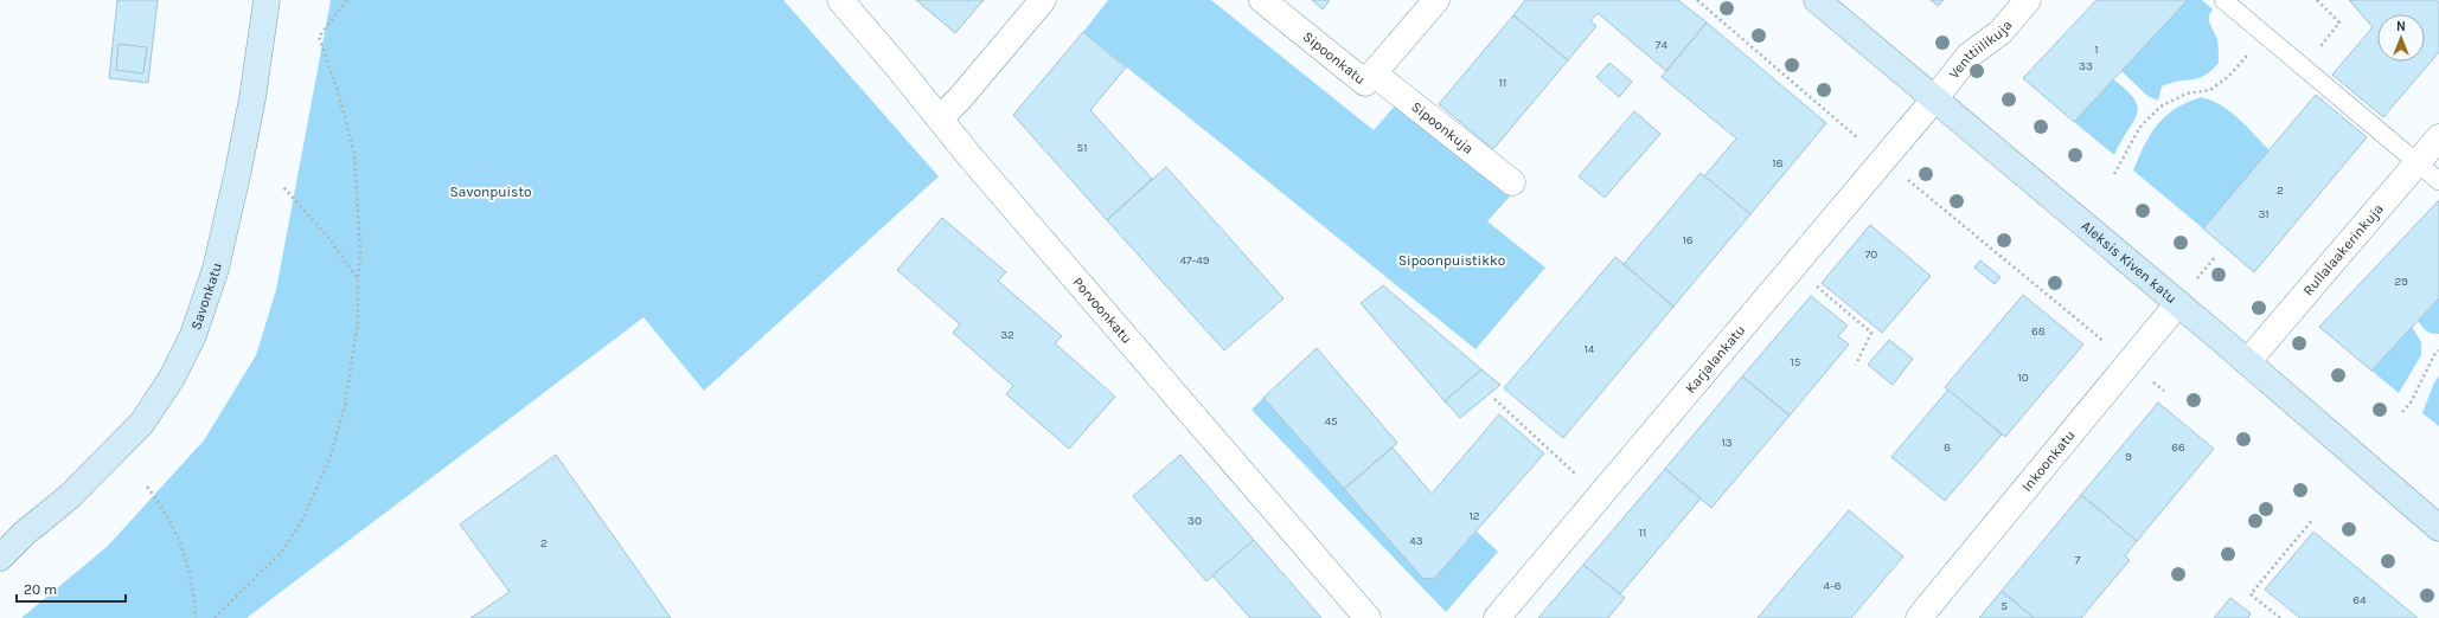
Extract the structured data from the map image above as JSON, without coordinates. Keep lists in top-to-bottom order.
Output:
{
  "streets": {
    "main road": ["Aleksis Kiven katu", "Savonkatu"],
    "street": [
      "Venttiilikuja",
      "Sipoonkatu",
      "Sipoonkuja",
      "Rullalaakerinkuja",
      "Porvoonkatu",
      "Karjalankatu",
      "Inkoonkatu"
    ]
  },
  "crossings": [
    ["Venttiilikuja", "Aleksis Kiven katu"],
    ["Venttiilikuja", "Karjalankatu"],
    ["Sipoonkatu", "Sipoonkuja"],
    ["Rullalaakerinkuja", "Aleksis Kiven katu"],
    ["Aleksis Kiven katu", "Karjalankatu"],
    ["Aleksis Kiven katu", "Inkoonkatu"]
  ],
  "parks": ["Savonpuisto", "Sipoonpuistikko"],
  "house_numbers": [
    "74",
    "1",
    "33",
    "11",
    "51",
    "18",
    "2",
    "31",
    "16",
    "70",
    "47-49",
    "29",
    "68",
    "32",
    "14",
    "15",
    "10",
    "45",
    "13",
    "8",
    "66",
    "9",
    "12",
    "30",
    "11",
    "43",
    "2",
    "7",
    "4-6",
    "64",
    "5"
  ],
  "scale_bar": "20 m",
  "north": "top"
}
